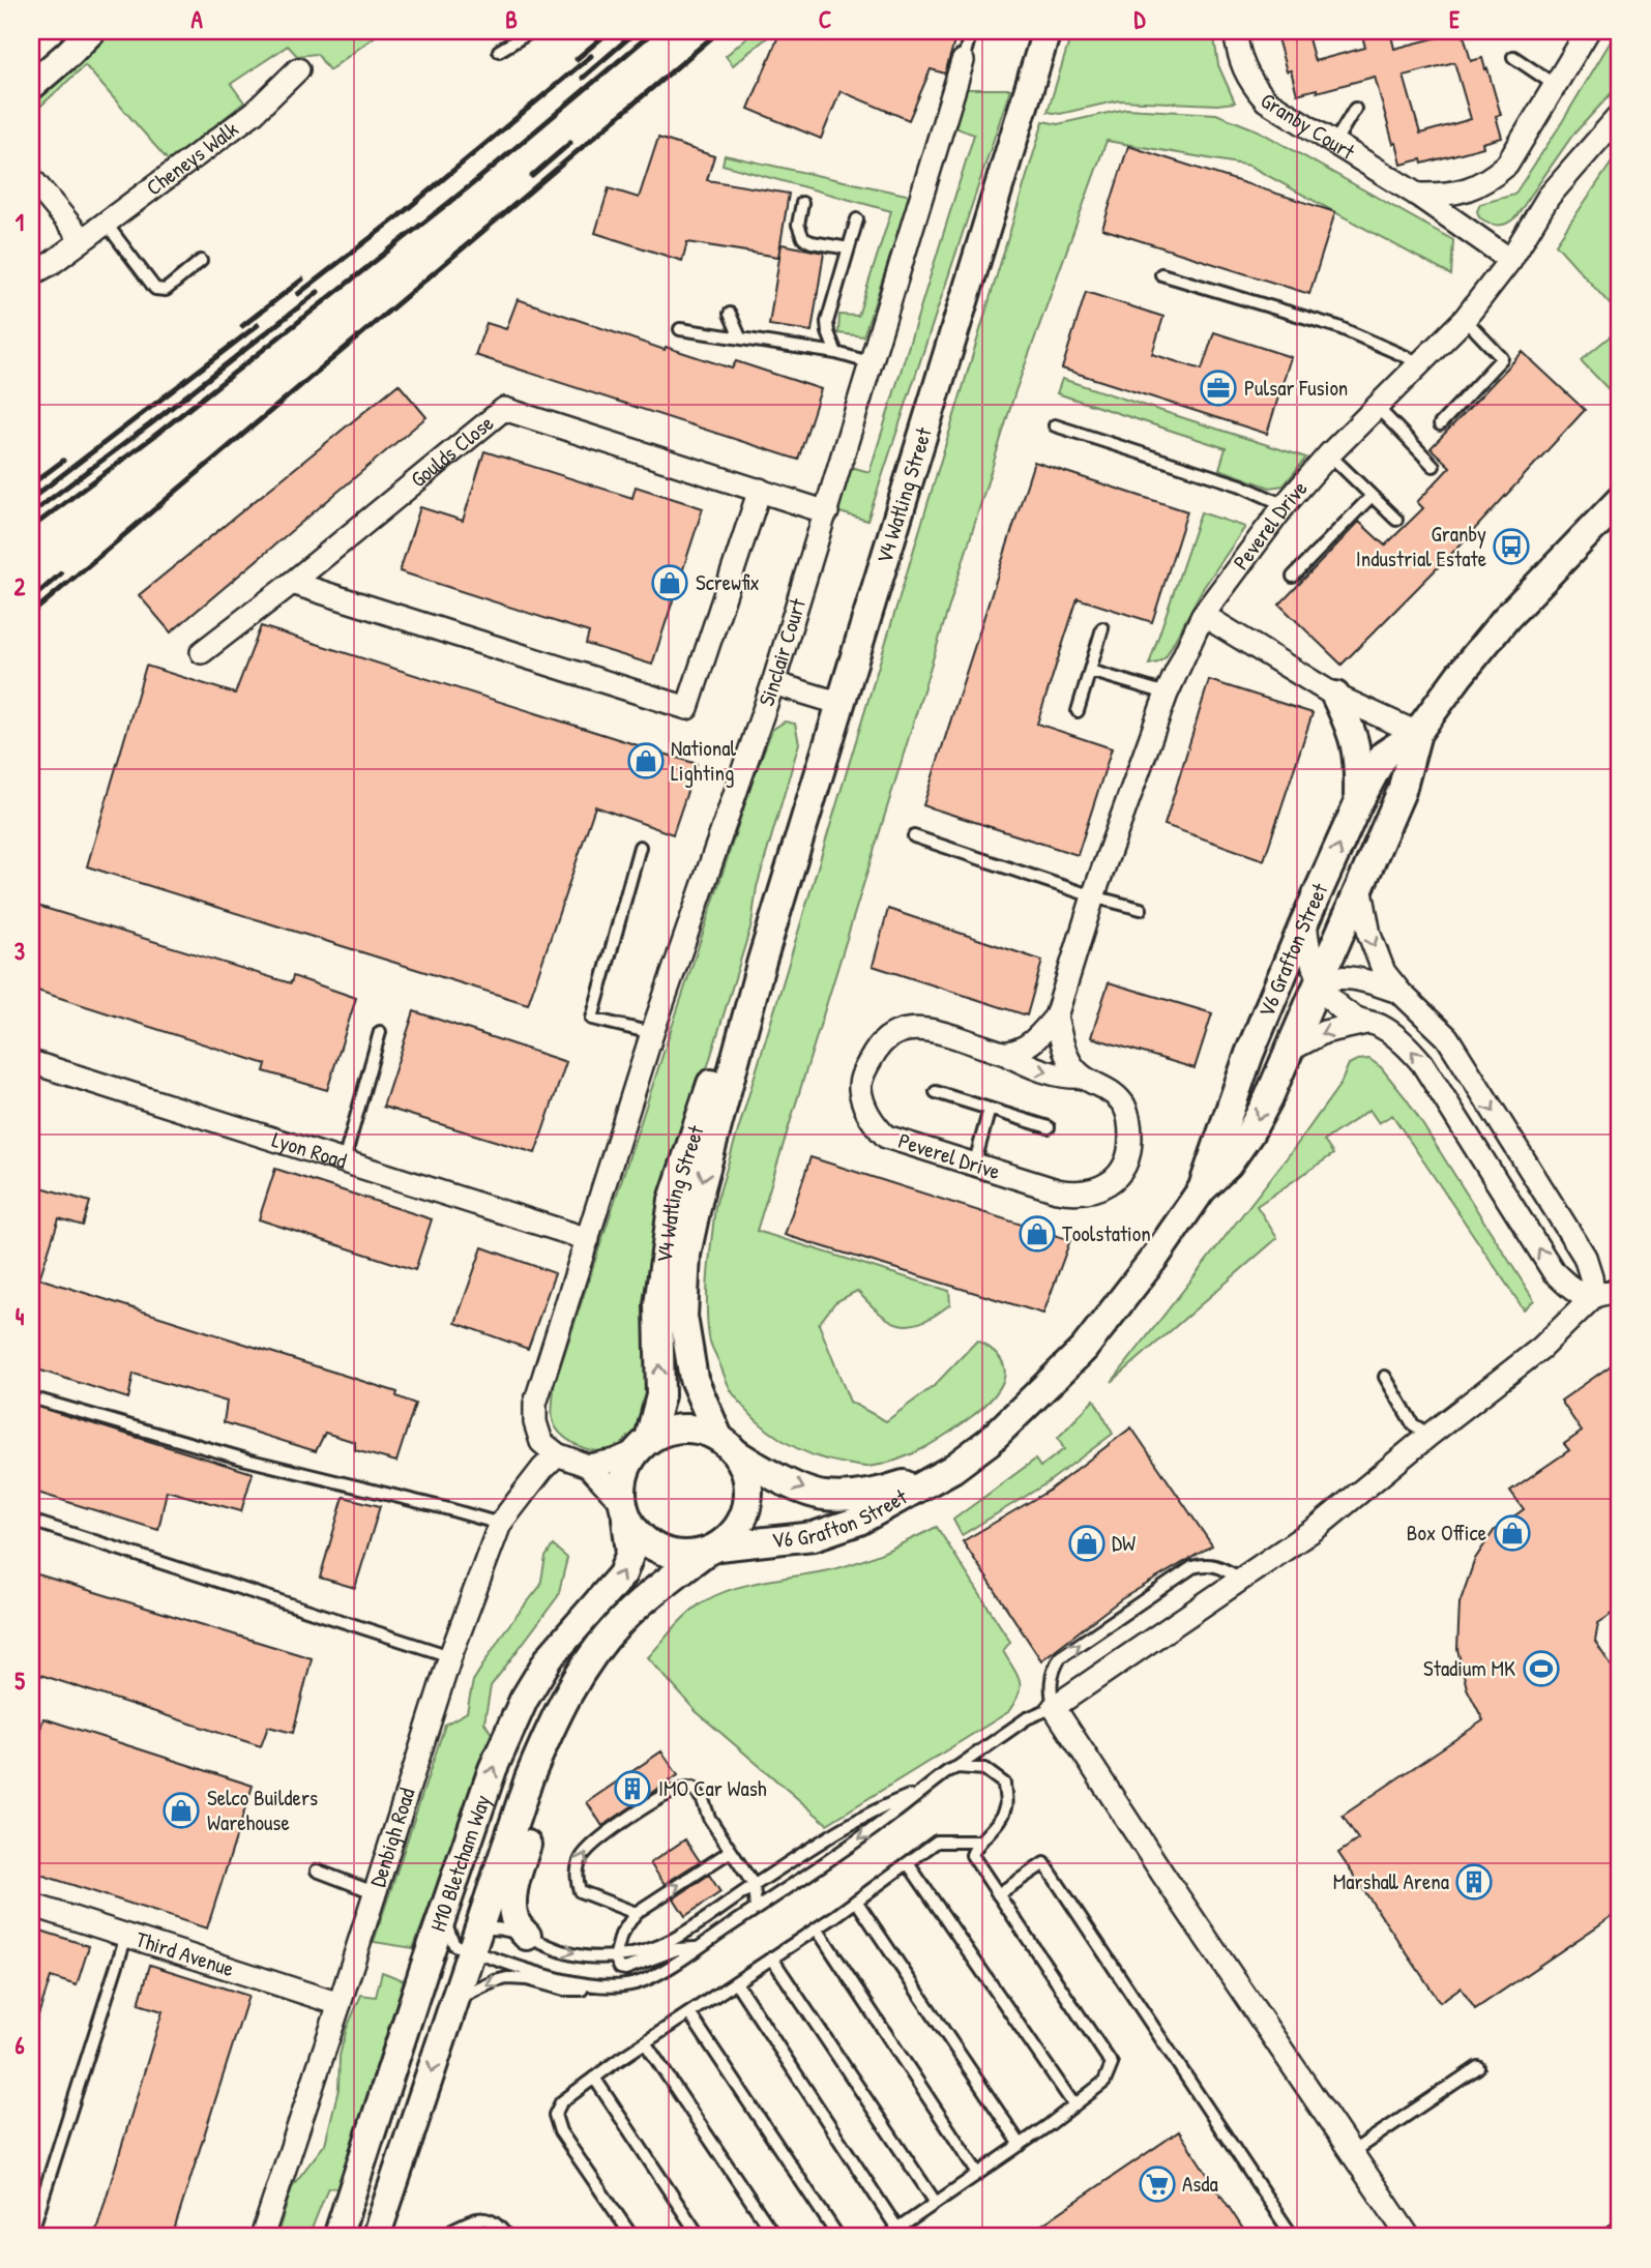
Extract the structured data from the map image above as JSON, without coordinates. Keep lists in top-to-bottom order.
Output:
{
  "streets": {
    "street": [
      "Granby Court",
      "Cheneys Walk",
      "Goulds Close",
      "V4 Watling Street",
      "Peverel Drive",
      "Sinclair Court",
      "V6 Grafton Street",
      "Lyon Road",
      "Denbigh Road",
      "H10 Bletcham Way",
      "Third Avenue"
    ]
  },
  "crossings": [
    ["Granby Court", "Peverel Drive"],
    ["Goulds Close", "Sinclair Court"],
    ["V4 Watling Street", "V6 Grafton Street"],
    ["V4 Watling Street", "H10 Bletcham Way"],
    ["Sinclair Court", "Lyon Road"],
    ["V6 Grafton Street", "H10 Bletcham Way"],
    ["Denbigh Road", "Third Avenue"]
  ],
  "places": {
    "office": ["Pulsar Fusion"],
    "bus stop": ["Granby Industrial Estate"],
    "shop": [
      "Screwfix",
      "National Lighting",
      "Toolstation",
      "Box Office",
      "DW",
      "Selco Builders Warehouse"
    ],
    "sports": ["Stadium MK"],
    "building": ["IMO Car Wash", "Marshall Arena"],
    "supermarket": ["Asda"]
  },
  "grid": {
    "columns": [
      "A",
      "B",
      "C",
      "D",
      "E"
    ],
    "rows": [
      "1",
      "2",
      "3",
      "4",
      "5",
      "6"
    ]
  }
}
